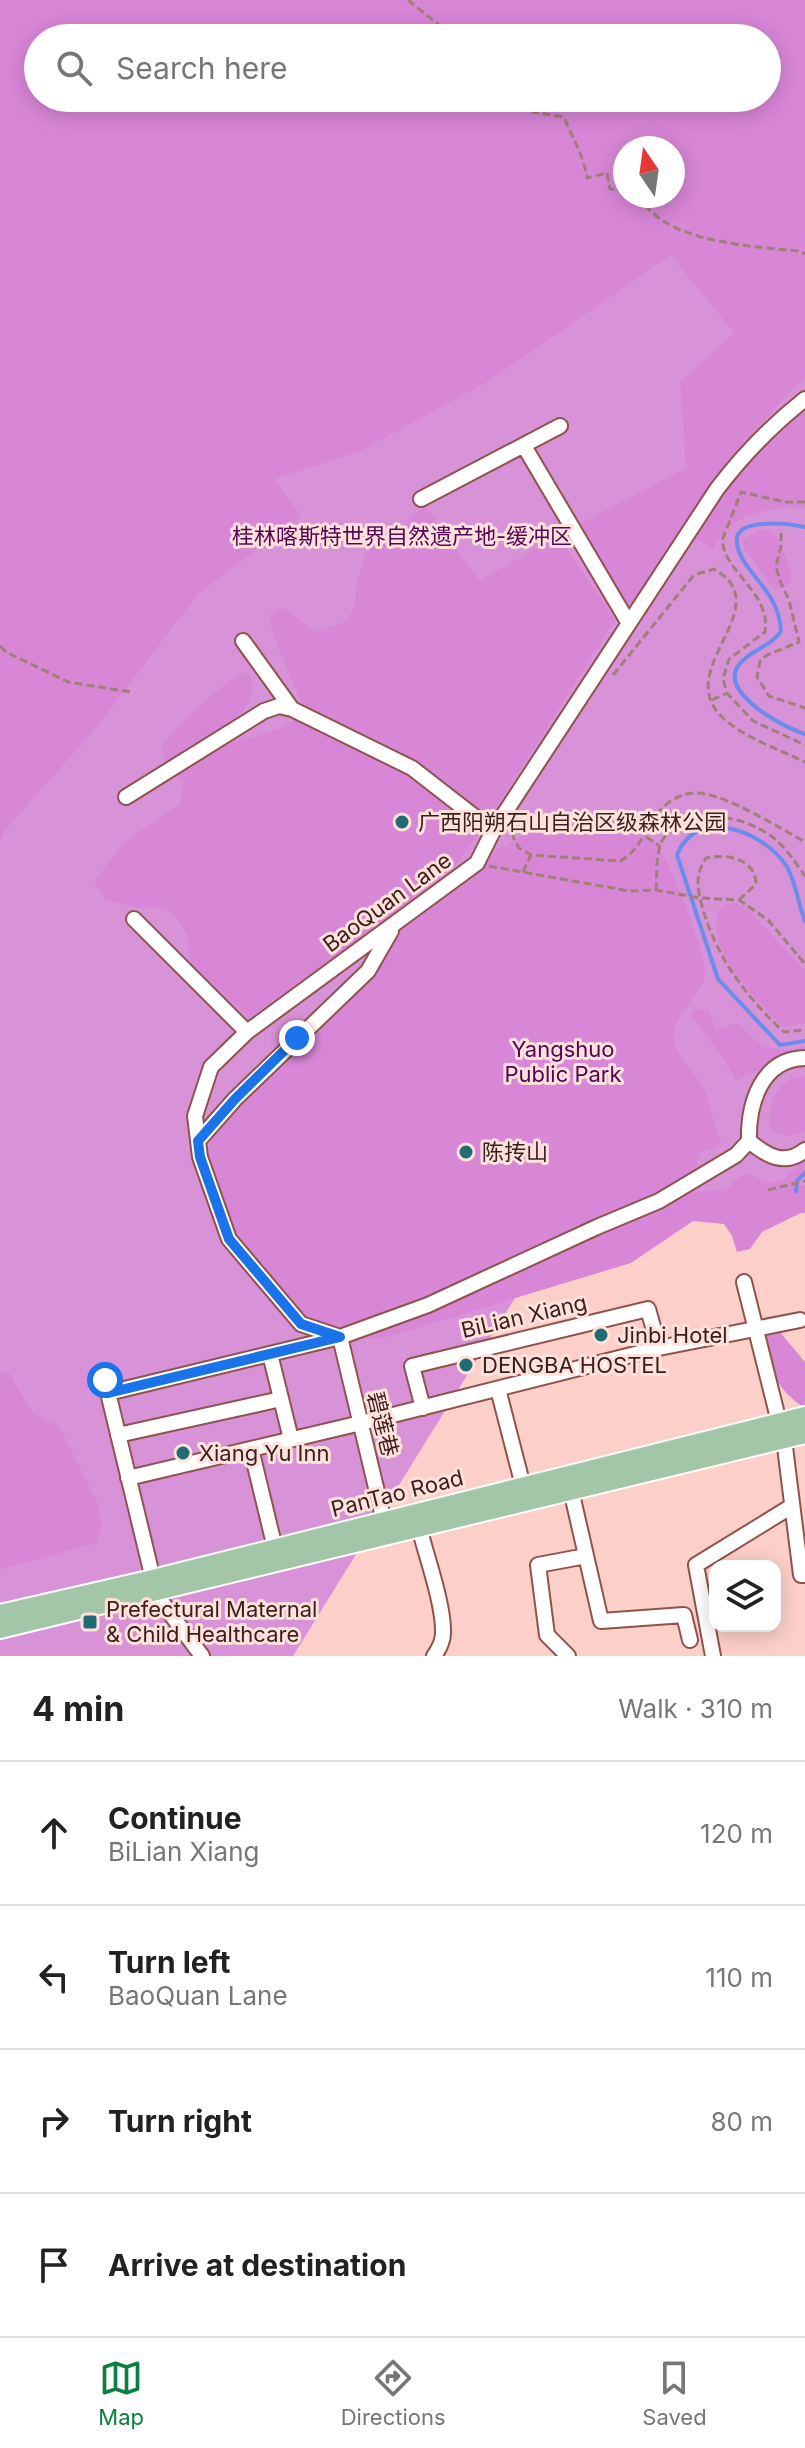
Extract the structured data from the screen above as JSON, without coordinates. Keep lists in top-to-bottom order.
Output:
{
  "streets": {
    "main road": ["PanTao Road"],
    "street": ["BaoQuan Lane", "BiLian Xiang", "碧莲巷"]
  },
  "crossings": [
    ["BaoQuan Lane", "碧莲巷"],
    ["碧莲巷", "PanTao Road"]
  ],
  "parks": ["桂林喀斯特世界自然遗产地-缓冲区", "Yangshuo Public Park"],
  "places": {
    "other": [
      "广西阳朔石山自治区级森林公园",
      "陈抟山",
      "Jinbi Hotel",
      "DENGBA HOSTEL",
      "Xiang Yu Inn"
    ],
    "transit": ["Prefectural Maternal & Child Healthcare"]
  },
  "north": "top",
  "page": {
    "search": "Search here",
    "heading": ["4 min", "Walk · 310 m"],
    "list": [
      ["Continue", "BiLian Xiang", "120 m"],
      ["Turn left", "BaoQuan Lane", "110 m"],
      ["Turn right", "80 m"],
      "Arrive at destination"
    ],
    "nav": ["Map", "Directions", "Saved"]
  }
}
